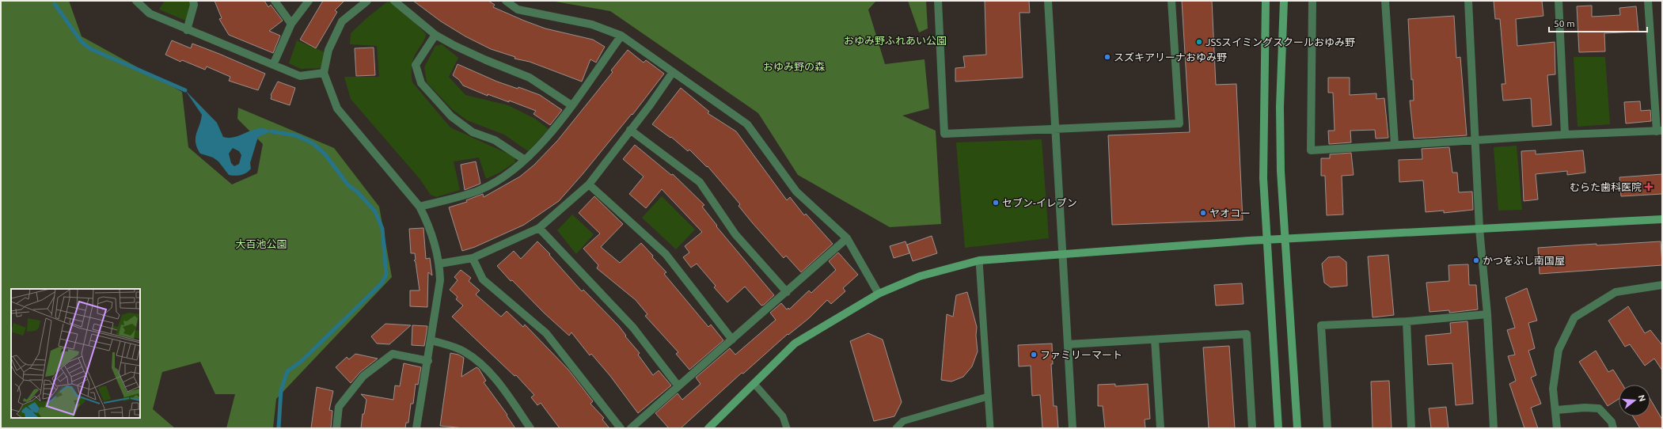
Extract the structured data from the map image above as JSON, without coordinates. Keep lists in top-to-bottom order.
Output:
{
  "parks": ["おゆみ野ふれあい公園", "おゆみ野の森", "大百池公園"],
  "places": {
    "other": [
      "JSSスイミングスクールおゆみ野",
      "スズキアリーナおゆみ野",
      "セブン-イレブン",
      "ヤオコー",
      "かつをぶし南国屋",
      "ファミリーマート"
    ],
    "health": ["むらた歯科医院"]
  },
  "scale_bar": "50 m",
  "north": "right"
}
